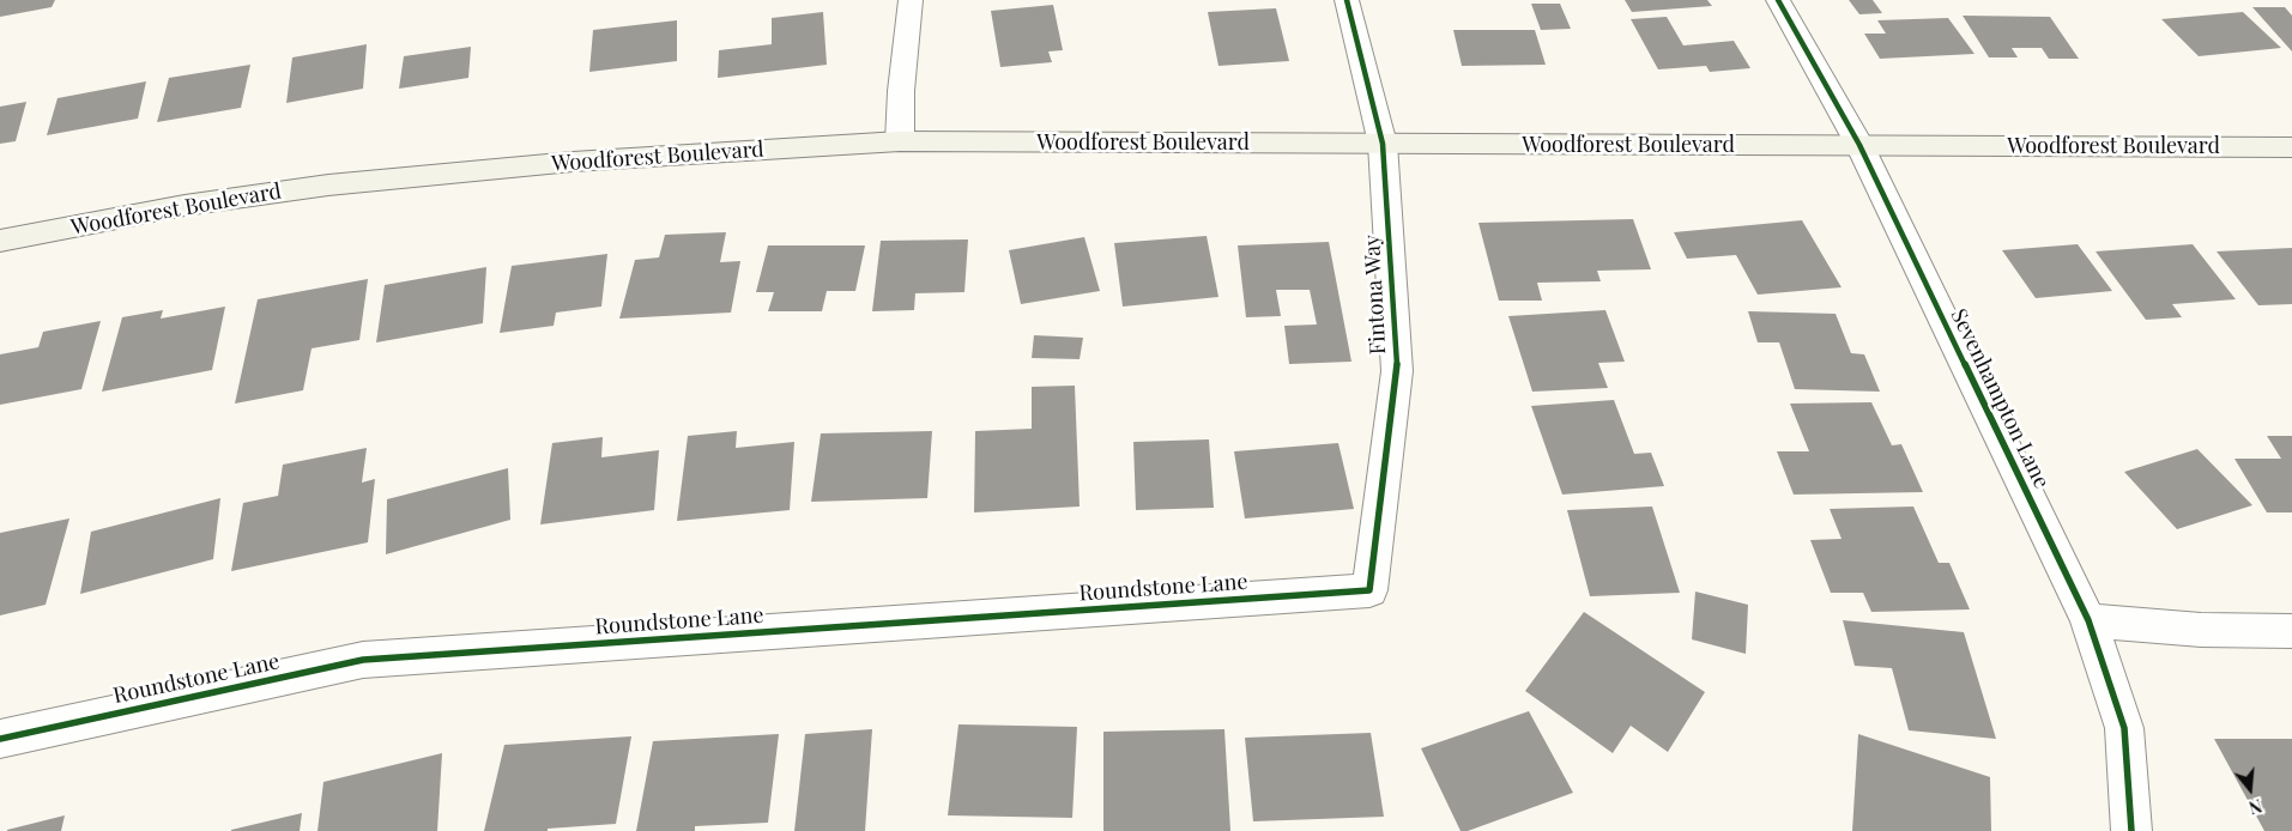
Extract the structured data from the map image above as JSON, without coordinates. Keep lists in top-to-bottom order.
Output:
{
  "streets": {
    "main road": ["Woodforest Boulevard"],
    "street": ["Fintona Way", "Sevenhampton Lane", "Roundstone Lane"]
  },
  "crossings": [
    ["Woodforest Boulevard", "Fintona Way"],
    ["Woodforest Boulevard", "Sevenhampton Lane"],
    ["Fintona Way", "Roundstone Lane"]
  ],
  "north": "bottom"
}
